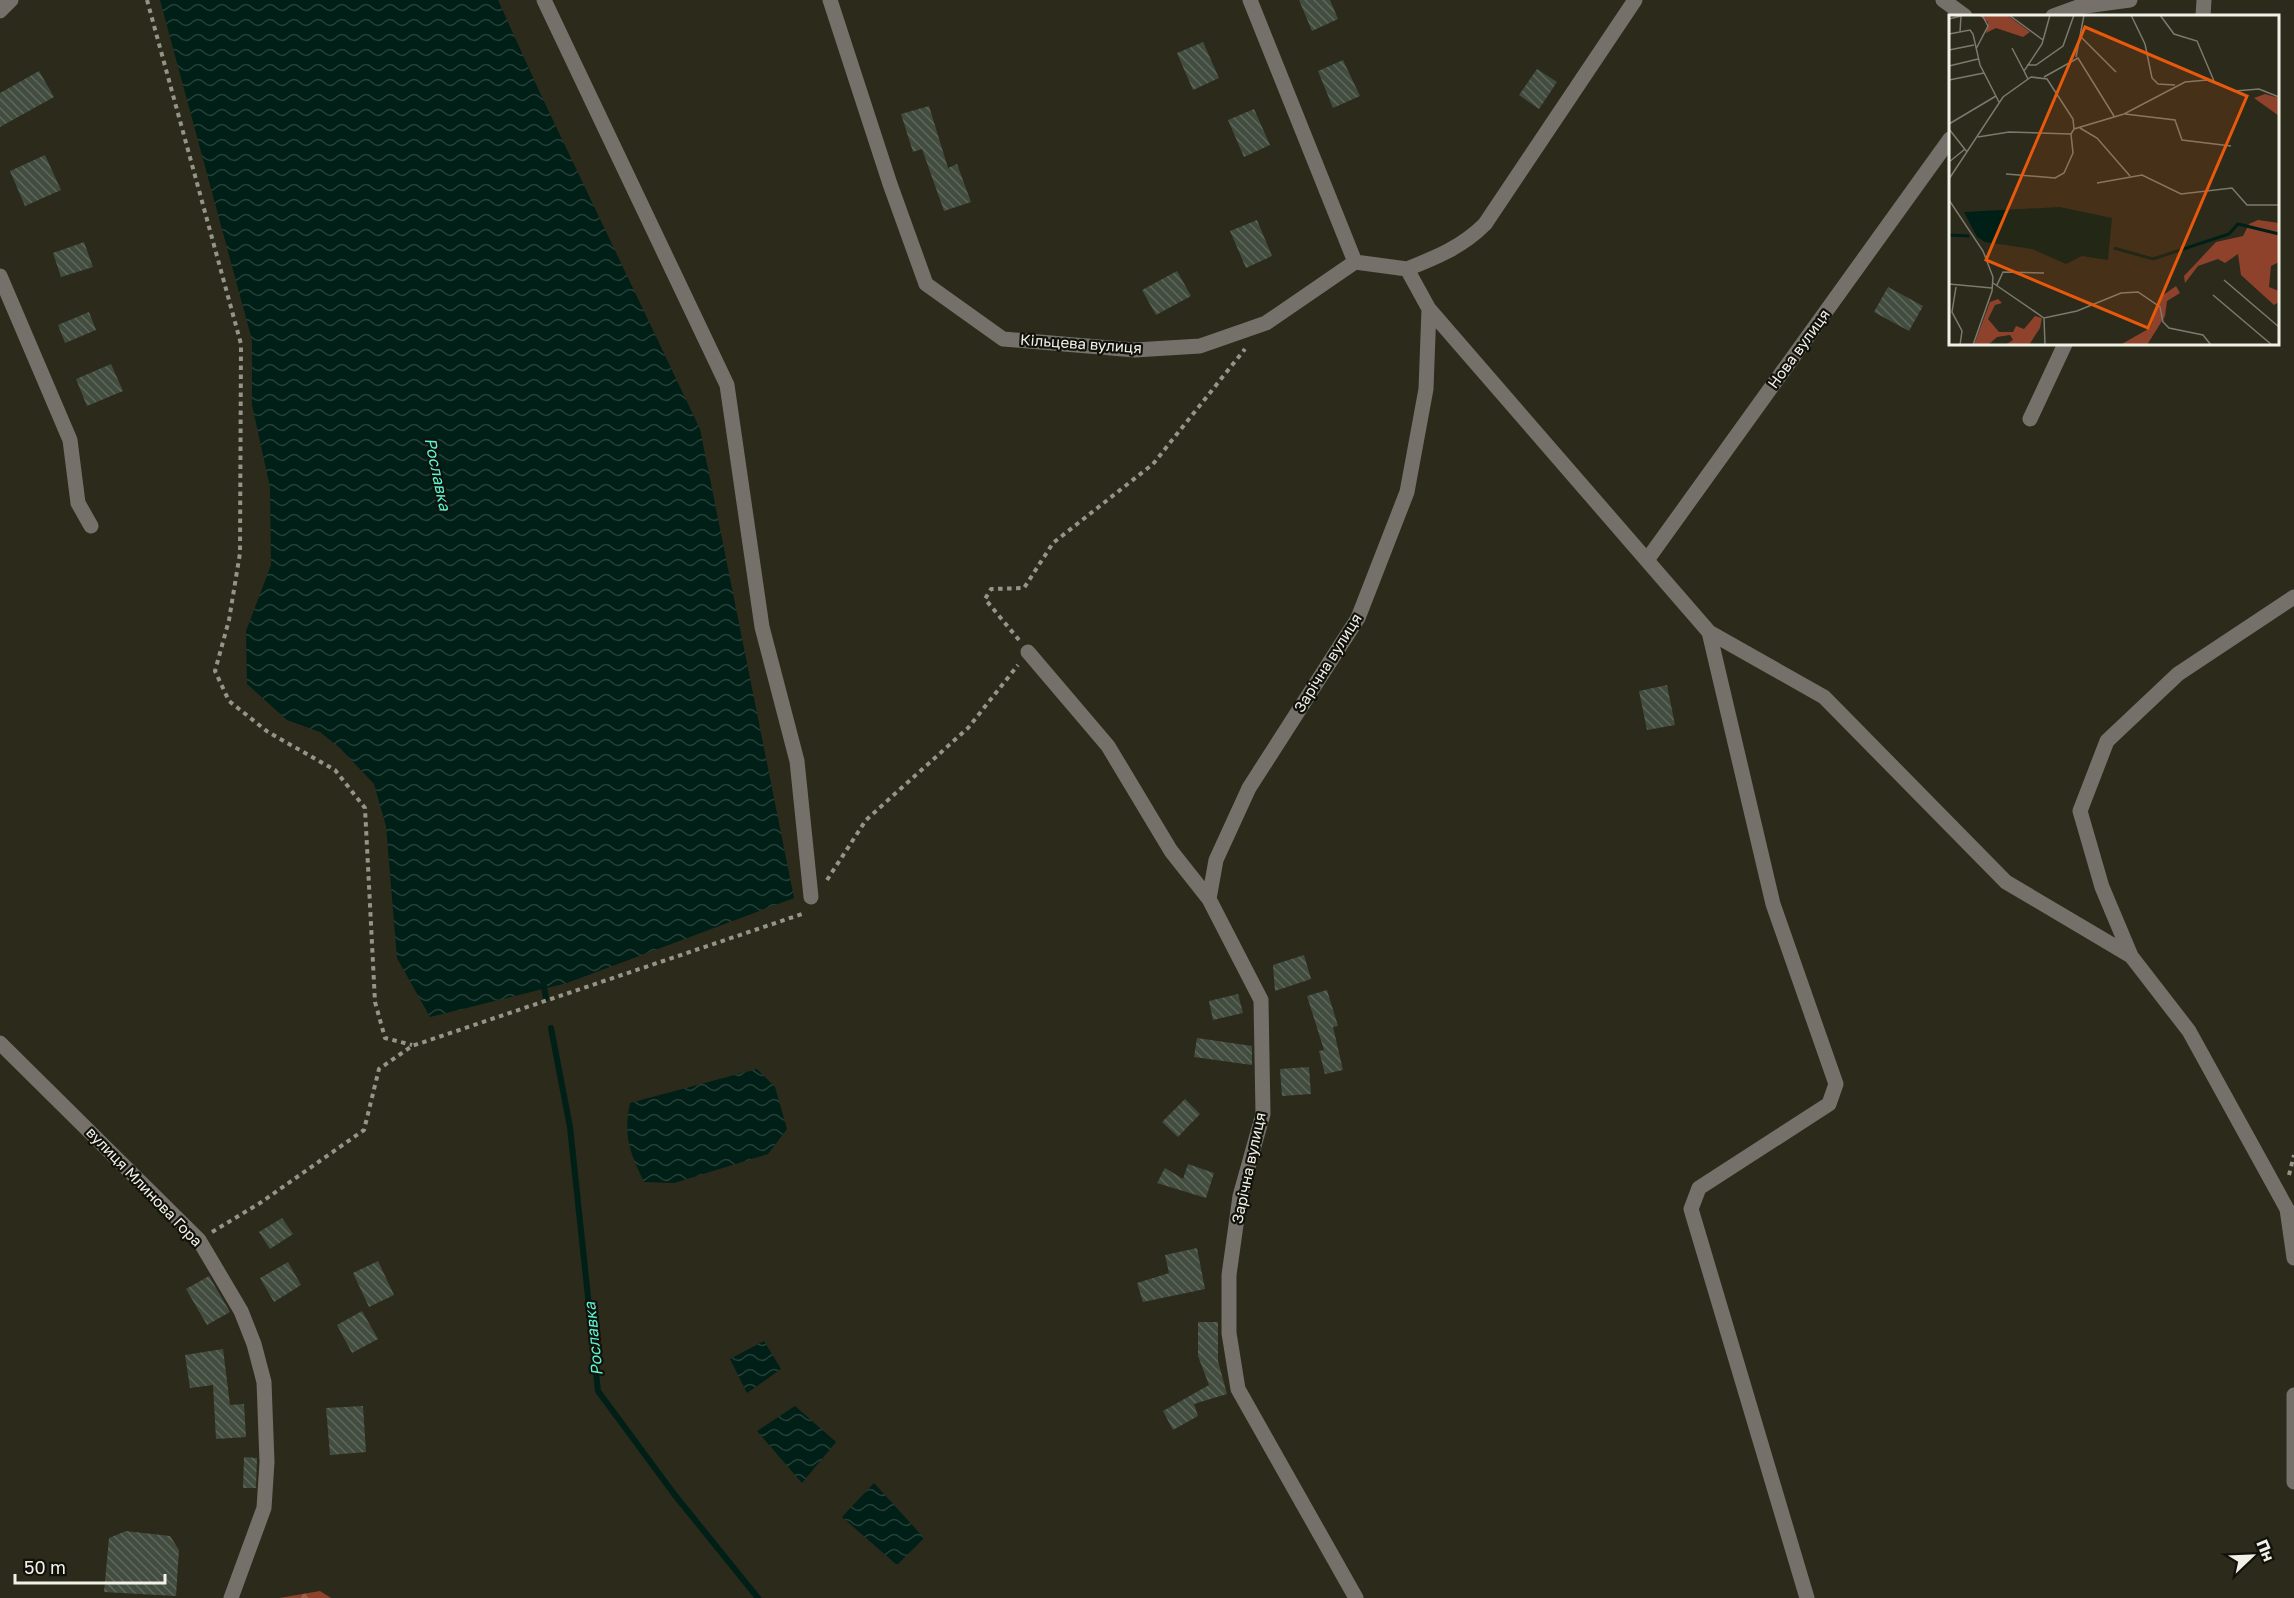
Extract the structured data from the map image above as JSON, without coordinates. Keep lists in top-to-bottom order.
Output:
{
  "streets": {
    "street": [
      "Кільцева вулиця",
      "Нова вулиця",
      "Зарічна вулиця",
      "вулиця Млинова Гора"
    ]
  },
  "water": ["Рославка"],
  "scale_bar": "50 m",
  "north": "top right"
}
